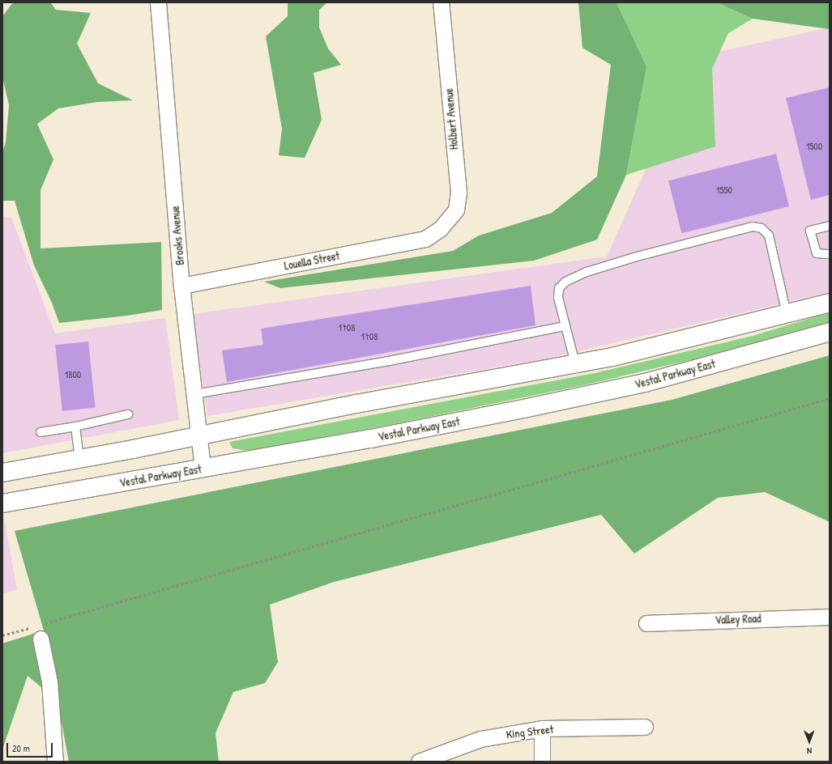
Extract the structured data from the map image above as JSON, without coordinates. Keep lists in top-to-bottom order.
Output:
{
  "streets": {
    "main road": ["Vestal Parkway East"],
    "street": [
      "Holbert Avenue",
      "Brooks Avenue",
      "Louella Street",
      "Valley Road",
      "King Street"
    ]
  },
  "crossings": [
    ["Holbert Avenue", "Louella Street"],
    ["Brooks Avenue", "Louella Street"],
    ["Brooks Avenue", "Vestal Parkway East"]
  ],
  "house_numbers": [
    "1500",
    "1550",
    "1708",
    "1708",
    "1800"
  ],
  "scale_bar": "20 m",
  "north": "bottom"
}
